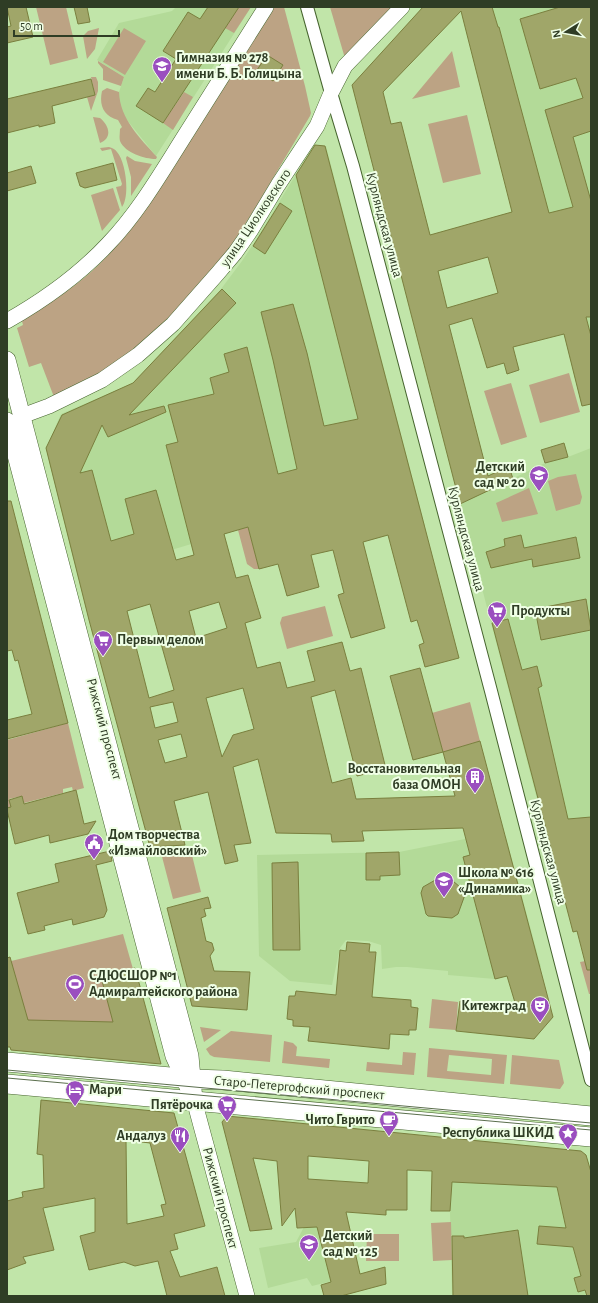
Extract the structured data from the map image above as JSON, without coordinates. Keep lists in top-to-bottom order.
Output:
{
  "streets": {
    "main road": ["Рижский проспект", "Старо-Петергофский проспект"],
    "street": ["улица Циолковского", "Курляндская улица"]
  },
  "crossings": [
    ["улица Циолковского", "Курляндская улица"],
    ["улица Циолковского", "Рижский проспект"],
    ["Рижский проспект", "Старо-Петергофский проспект"]
  ],
  "places": {
    "school or university": [
      "Гимназия № 278 имени Б. Б. Голицына",
      "Детский сад № 20",
      "Школа № 616 «Динамика»",
      "Детский сад № 125"
    ],
    "supermarket": ["Продукты", "Первым делом", "Пятёрочка"],
    "building": ["Восстановительная база ОМОН"],
    "public building": ["Дом творчества «Измайловский»"],
    "sports": ["СДЮСШОР №1 Адмиралтейского района"],
    "theatre": ["Китежград"],
    "hotel": ["Мари"],
    "cafe": ["Чито Гврито"],
    "place": ["Республика ШКИД"],
    "restaurant": ["Андалуз"]
  },
  "scale_bar": "50 m",
  "north": "left"
}
